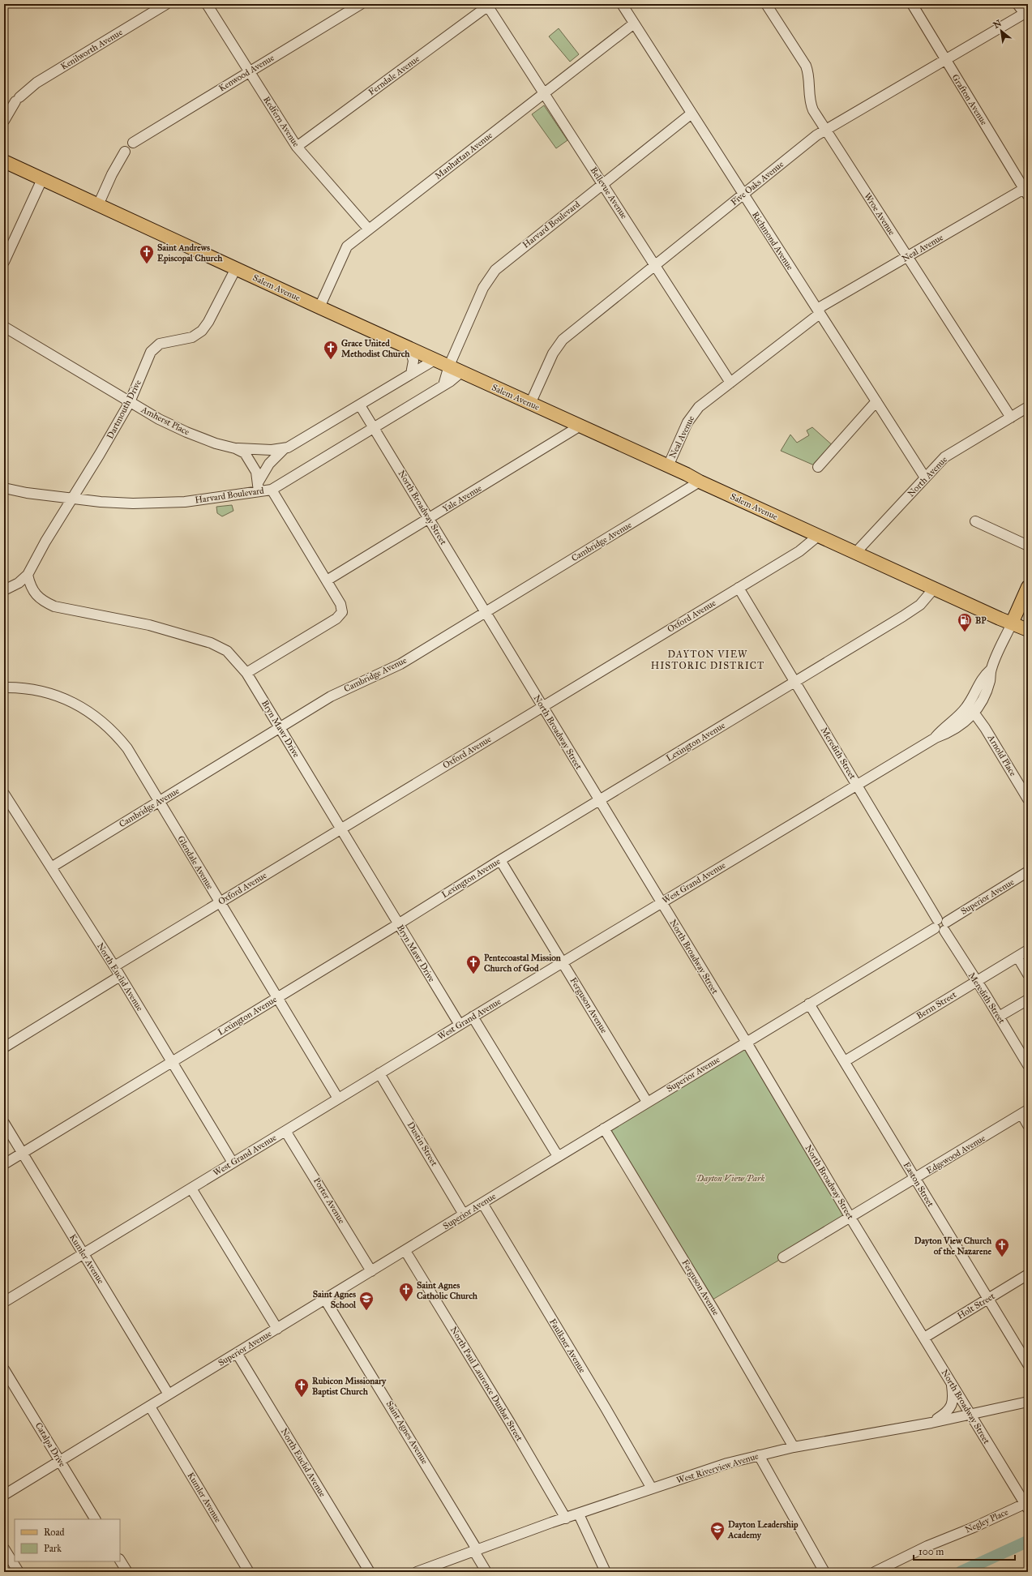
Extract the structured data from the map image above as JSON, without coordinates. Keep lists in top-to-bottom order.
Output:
{
  "streets": {
    "main road": ["Salem Avenue", "West Grand Avenue"],
    "street": [
      "Kenilworth Avenue",
      "Kenwood Avenue",
      "Ferndale Avenue",
      "Grafton Avenue",
      "Redfern Avenue",
      "Manhattan Avenue",
      "Five Oaks Avenue",
      "Bellevue Avenue",
      "Wroe Avenue",
      "Harvard Boulevard",
      "Richmond Avenue",
      "Neal Avenue",
      "Dartmouth Drive",
      "Amherst Place",
      "North Avenue",
      "Yale Avenue",
      "North Broadway Street",
      "Cambridge Avenue",
      "Oxford Avenue",
      "Bryn Mawr Drive",
      "Lexington Avenue",
      "Meredith Street",
      "Arnold Place",
      "Glendale Avenue",
      "Superior Avenue",
      "North Euclid Avenue",
      "Ferguson Avenue",
      "Berm Street",
      "Dustin Street",
      "Edgewood Avenue",
      "Easton Street",
      "Porter Avenue",
      "Kumler Avenue",
      "Holt Street",
      "Faulkner Avenue",
      "North Paul Laurence Dunbar Street",
      "Saint Agnes Avenue",
      "Catalpa Drive",
      "West Riverview Avenue",
      "Negley Place"
    ]
  },
  "crossings": [
    ["Kenwood Avenue", "Redfern Avenue"],
    ["Ferndale Avenue", "Redfern Avenue"],
    ["Ferndale Avenue", "Bellevue Avenue"],
    ["Grafton Avenue", "Five Oaks Avenue"],
    ["Grafton Avenue", "Neal Avenue"],
    ["Redfern Avenue", "Manhattan Avenue"],
    ["Manhattan Avenue", "Bellevue Avenue"],
    ["Manhattan Avenue", "Richmond Avenue"],
    ["Manhattan Avenue", "Salem Avenue"],
    ["Five Oaks Avenue", "Bellevue Avenue"],
    ["Five Oaks Avenue", "Wroe Avenue"],
    ["Five Oaks Avenue", "Richmond Avenue"],
    ["Five Oaks Avenue", "Salem Avenue"],
    ["Bellevue Avenue", "Harvard Boulevard"],
    ["Bellevue Avenue", "Neal Avenue"],
    ["Wroe Avenue", "Neal Avenue"],
    ["Wroe Avenue", "North Avenue"],
    ["Harvard Boulevard", "Richmond Avenue"],
    ["Harvard Boulevard", "Salem Avenue"],
    ["Harvard Boulevard", "Dartmouth Drive"],
    ["Harvard Boulevard", "Amherst Place"],
    ["Harvard Boulevard", "North Broadway Street"],
    ["Richmond Avenue", "Neal Avenue"],
    ["Richmond Avenue", "North Avenue"],
    ["Neal Avenue", "Salem Avenue"],
    ["Salem Avenue", "Dartmouth Drive"],
    ["Salem Avenue", "North Avenue"],
    ["Salem Avenue", "Yale Avenue"],
    ["Salem Avenue", "Cambridge Avenue"],
    ["Salem Avenue", "Oxford Avenue"],
    ["Salem Avenue", "Lexington Avenue"],
    ["Salem Avenue", "West Grand Avenue"],
    ["Dartmouth Drive", "Amherst Place"],
    ["Dartmouth Drive", "Bryn Mawr Drive"],
    ["Yale Avenue", "North Broadway Street"],
    ["North Broadway Street", "Cambridge Avenue"],
    ["North Broadway Street", "Oxford Avenue"],
    ["North Broadway Street", "Lexington Avenue"],
    ["North Broadway Street", "West Grand Avenue"],
    ["North Broadway Street", "Superior Avenue"],
    ["North Broadway Street", "Edgewood Avenue"],
    ["North Broadway Street", "Holt Street"],
    ["North Broadway Street", "West Riverview Avenue"],
    ["North Broadway Street", "Negley Place"],
    ["Cambridge Avenue", "Bryn Mawr Drive"],
    ["Cambridge Avenue", "Glendale Avenue"],
    ["Cambridge Avenue", "North Euclid Avenue"],
    ["Oxford Avenue", "Bryn Mawr Drive"],
    ["Oxford Avenue", "Meredith Street"],
    ["Oxford Avenue", "Glendale Avenue"],
    ["Oxford Avenue", "North Euclid Avenue"],
    ["Bryn Mawr Drive", "Lexington Avenue"],
    ["Bryn Mawr Drive", "West Grand Avenue"],
    ["Lexington Avenue", "Meredith Street"],
    ["Lexington Avenue", "Glendale Avenue"],
    ["Lexington Avenue", "North Euclid Avenue"],
    ["Lexington Avenue", "Ferguson Avenue"],
    ["Lexington Avenue", "Kumler Avenue"],
    ["Meredith Street", "West Grand Avenue"],
    ["Meredith Street", "Superior Avenue"],
    ["Meredith Street", "Berm Street"],
    ["Arnold Place", "West Grand Avenue"],
    ["Glendale Avenue", "West Grand Avenue"],
    ["West Grand Avenue", "North Euclid Avenue"],
    ["West Grand Avenue", "Ferguson Avenue"],
    ["West Grand Avenue", "Dustin Street"],
    ["West Grand Avenue", "Porter Avenue"],
    ["West Grand Avenue", "Kumler Avenue"],
    ["Superior Avenue", "North Euclid Avenue"],
    ["Superior Avenue", "Ferguson Avenue"],
    ["Superior Avenue", "Dustin Street"],
    ["Superior Avenue", "Easton Street"],
    ["Superior Avenue", "Porter Avenue"],
    ["Superior Avenue", "Kumler Avenue"],
    ["Superior Avenue", "Faulkner Avenue"],
    ["Superior Avenue", "North Paul Laurence Dunbar Street"],
    ["Superior Avenue", "Saint Agnes Avenue"],
    ["Superior Avenue", "Catalpa Drive"],
    ["Ferguson Avenue", "West Riverview Avenue"],
    ["Berm Street", "Easton Street"],
    ["Edgewood Avenue", "Easton Street"],
    ["Easton Street", "Holt Street"],
    ["Faulkner Avenue", "West Riverview Avenue"],
    ["North Paul Laurence Dunbar Street", "West Riverview Avenue"],
    ["Saint Agnes Avenue", "West Riverview Avenue"]
  ],
  "districts": ["DAYTON VIEW HISTORIC DISTRICT"],
  "parks": ["Dayton View Park"],
  "places": {
    "church": [
      "Saint Andrews Episcopal Church",
      "Grace United Methodist Church",
      "Pentecoastal Mission Church of God",
      "Dayton View Church of the Nazarene",
      "Saint Agnes Catholic Church",
      "Rubicon Missionary Baptist Church"
    ],
    "fuel station": ["BP"],
    "school or university": ["Saint Agnes School", "Dayton Leadership Academy"]
  },
  "legend": ["Road", "Park"],
  "scale_bar": "100 m",
  "north": "top left"
}
